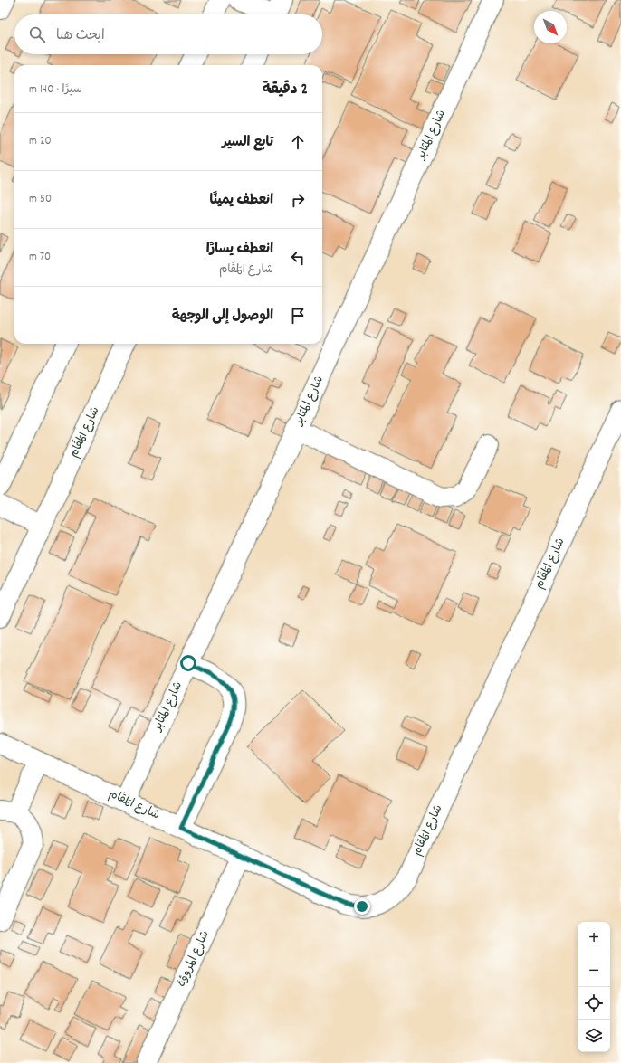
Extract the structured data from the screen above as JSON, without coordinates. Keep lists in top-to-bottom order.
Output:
{
  "streets": {
    "street": ["شارع المثابر", "شارع المَقَام", "شارع المروؤة"]
  },
  "crossings": [
    ["شارع المثابر", "شارع المَقَام"],
    ["شارع المَقَام", "شارع المروؤة"]
  ],
  "north": "bottom right",
  "page": {
    "search": "ابحث هنا",
    "heading": ["2 دقيقة", "سيرًا · 140 m"],
    "list": [
      ["تابع السير", "20 m"],
      ["انعطف يمينًا", "50 m"],
      ["انعطف يسارًا", "شارع المَقَام", "70 m"],
      "الوصول إلى الوجهة"
    ],
    "map_buttons": ["+", "−"]
  }
}
